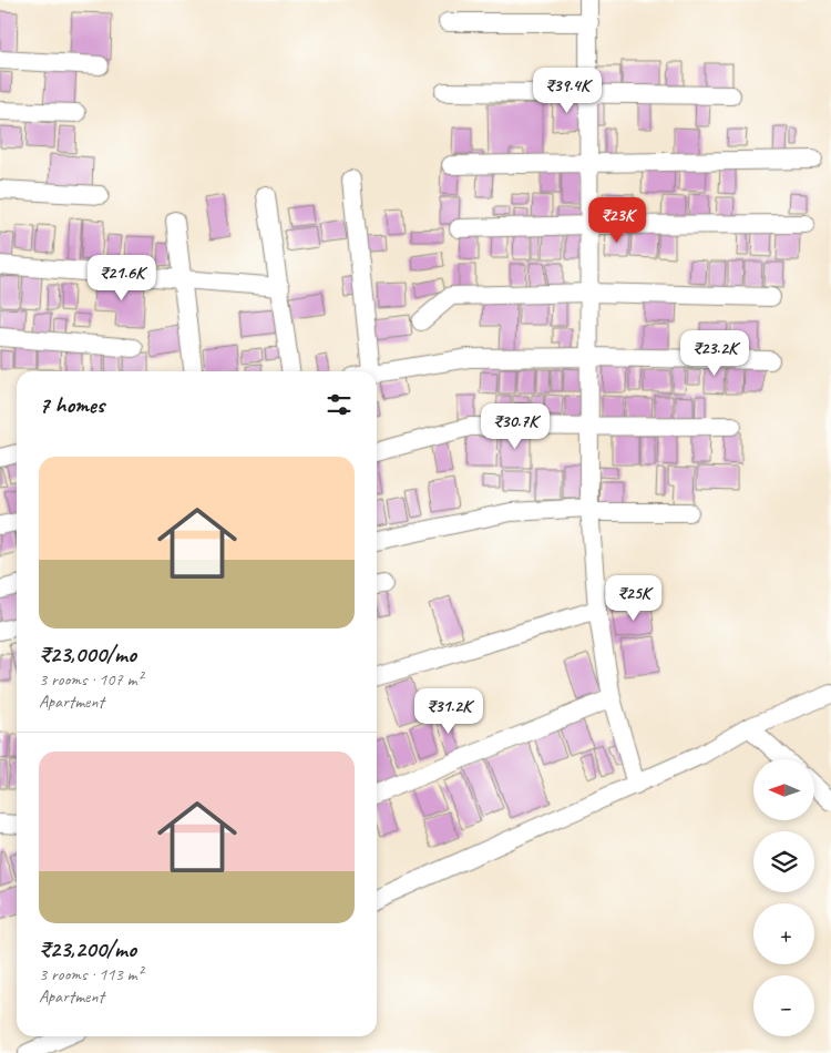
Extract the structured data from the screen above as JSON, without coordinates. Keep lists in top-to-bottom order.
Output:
{
  "north": "left",
  "page": {
    "price": [
      "₹39.4K",
      "₹23K",
      "₹21.6K",
      "₹23.2K",
      "₹30.7K",
      "₹25K",
      "₹31.2K"
    ],
    "heading": "7 homes",
    "list": [
      {
        "name": "₹23,000/mo",
        "note": "3 rooms · 107 m² · Apartment"
      },
      {
        "name": "₹23,200/mo",
        "note": "3 rooms · 113 m² · Apartment"
      }
    ],
    "map_buttons": ["+", "−"]
  }
}
